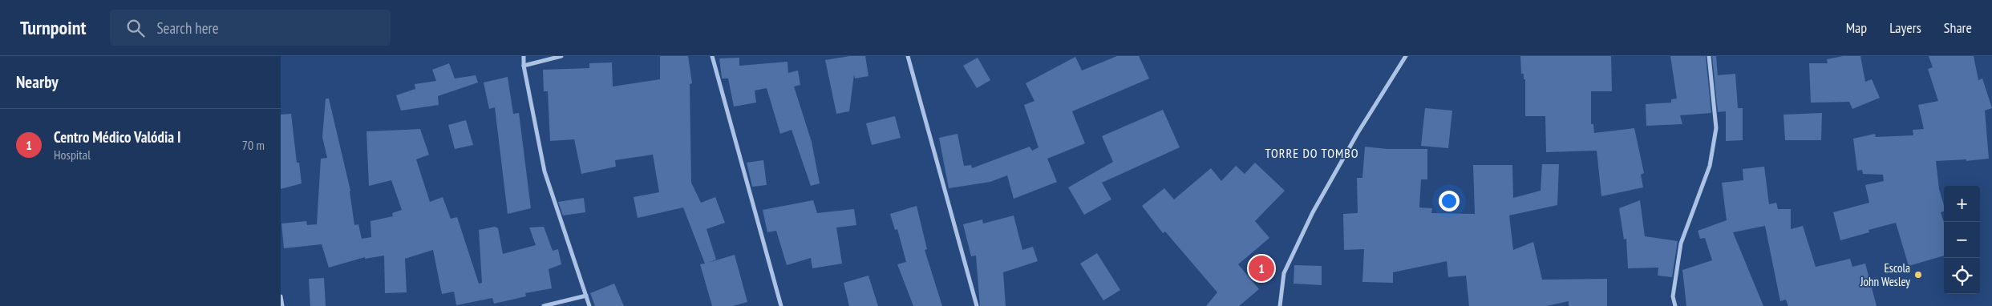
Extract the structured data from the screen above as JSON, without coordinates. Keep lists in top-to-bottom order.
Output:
{
  "districts": ["TORRE DO TOMBO"],
  "places": ["Escola John Wesley"],
  "page": {
    "header": "Turnpoint",
    "search": "Search here",
    "nav": ["Map", "Layers", "Share"],
    "heading": "Nearby",
    "list": [
      {
        "mark": "1",
        "name": "Centro Médico Valódia I",
        "note": "Hospital",
        "value": "70 m"
      }
    ],
    "map_buttons": ["+", "−"],
    "pins": "1"
  }
}
